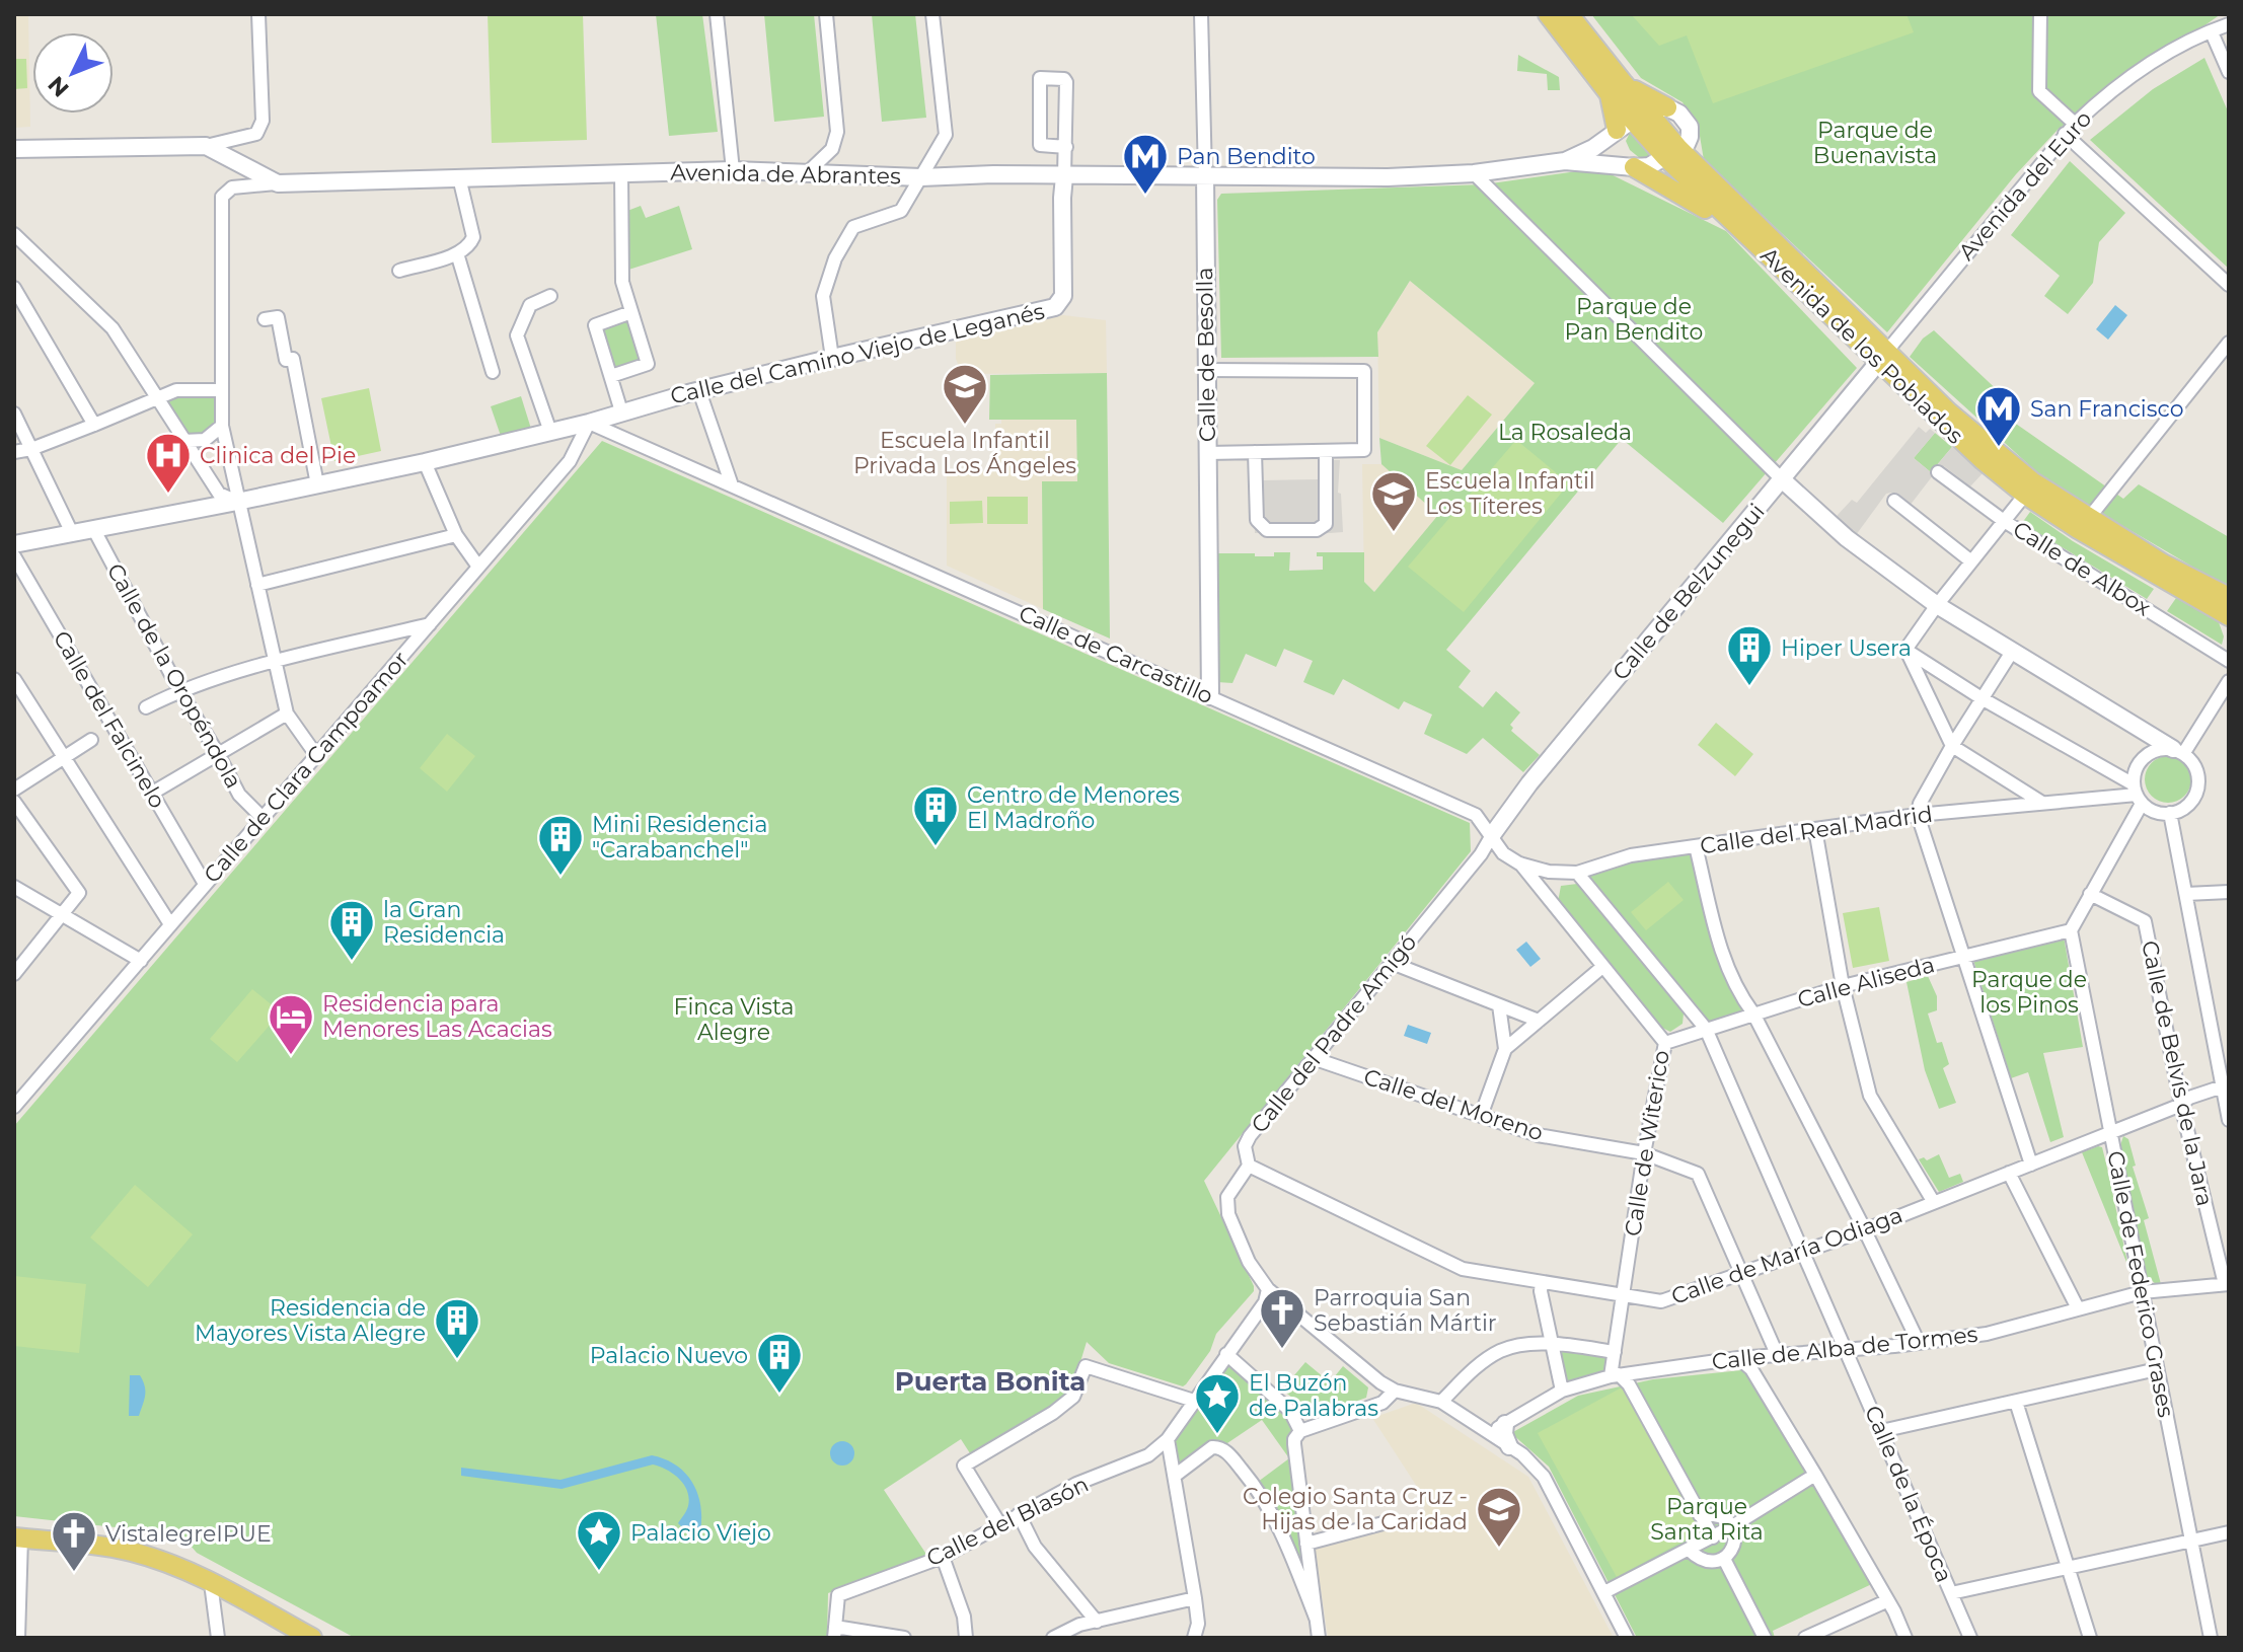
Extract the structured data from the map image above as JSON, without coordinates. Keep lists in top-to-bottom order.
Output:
{
  "streets": {
    "main road": ["Avenida de los Poblados"],
    "street": [
      "Avenida de Abrantes",
      "Avenida del Euro",
      "Calle del Camino Viejo de Leganés",
      "Calle de Besolla",
      "Calle de Albox",
      "Calle de Belzunegui",
      "Calle de Carcastillo",
      "Calle de la Oropéndola",
      "Calle del Falcinelo",
      "Calle de Clara Campoamor",
      "Calle del Real Madrid",
      "Calle Aliseda",
      "Calle del Padre Amigó",
      "Calle de Belvís de la Jara",
      "Calle del Moreno",
      "Calle de Witerico",
      "Calle de María Odiaga",
      "Calle de Federico Grases",
      "Calle de Alba de Tormes",
      "Calle de la Época",
      "Calle del Blasón"
    ]
  },
  "crossings": [
    ["Avenida de Abrantes", "Avenida de los Poblados"],
    ["Avenida de Abrantes", "Calle del Camino Viejo de Leganés"],
    ["Avenida de Abrantes", "Calle de Besolla"],
    ["Avenida del Euro", "Avenida de los Poblados"],
    ["Avenida del Euro", "Calle de Belzunegui"],
    ["Avenida de los Poblados", "Calle de Belzunegui"],
    ["Calle del Camino Viejo de Leganés", "Calle de Carcastillo"],
    ["Calle del Camino Viejo de Leganés", "Calle de la Oropéndola"],
    ["Calle del Camino Viejo de Leganés", "Calle de Clara Campoamor"],
    ["Calle de Besolla", "Calle de Carcastillo"],
    ["Calle de Belzunegui", "Calle de Carcastillo"],
    ["Calle de Belzunegui", "Calle del Padre Amigó"],
    ["Calle de Carcastillo", "Calle de Clara Campoamor"],
    ["Calle de Carcastillo", "Calle del Real Madrid"],
    ["Calle de Carcastillo", "Calle del Padre Amigó"],
    ["Calle de la Oropéndola", "Calle de Clara Campoamor"],
    ["Calle del Falcinelo", "Calle de Clara Campoamor"],
    ["Calle del Real Madrid", "Calle de Witerico"],
    ["Calle del Real Madrid", "Calle de la Época"],
    ["Calle Aliseda", "Calle de Witerico"],
    ["Calle Aliseda", "Calle de Federico Grases"],
    ["Calle Aliseda", "Calle de la Época"],
    ["Calle del Padre Amigó", "Calle del Moreno"],
    ["Calle del Padre Amigó", "Calle de María Odiaga"],
    ["Calle del Padre Amigó", "Calle del Blasón"],
    ["Calle de Belvís de la Jara", "Calle de María Odiaga"],
    ["Calle de Belvís de la Jara", "Calle de Alba de Tormes"],
    ["Calle del Moreno", "Calle de Witerico"],
    ["Calle del Moreno", "Calle de María Odiaga"],
    ["Calle del Moreno", "Calle de Alba de Tormes"],
    ["Calle de Witerico", "Calle de María Odiaga"],
    ["Calle de Witerico", "Calle de Alba de Tormes"],
    ["Calle de María Odiaga", "Calle de Federico Grases"],
    ["Calle de María Odiaga", "Calle de la Época"],
    ["Calle de Federico Grases", "Calle de Alba de Tormes"],
    ["Calle de Alba de Tormes", "Calle de la Época"]
  ],
  "districts": ["Puerta Bonita"],
  "parks": [
    "Parque de Buenavista",
    "Parque de Pan Bendito",
    "La Rosaleda",
    "Parque de los Pinos",
    "Finca Vista Alegre",
    "Parque Santa Rita"
  ],
  "places": {
    "metro station": ["Pan Bendito", "San Francisco"],
    "school or university": ["Escuela Infantil Privada Los Ángeles", "Escuela Infantil Los Títeres", "Colegio Santa Cruz - Hijas de la Caridad"],
    "hospital": ["Clinica del Pie"],
    "building": [
      "Hiper Usera",
      "Centro de Menores El Madroño",
      "Mini Residencia \"Carabanchel\"",
      "la Gran Residencia",
      "Residencia de Mayores Vista Alegre",
      "Palacio Nuevo"
    ],
    "hotel": ["Residencia para Menores Las Acacias"],
    "church": ["Parroquia San Sebastián Mártir", "VistalegreIPUE"],
    "place": ["El Buzón de Palabras", "Palacio Viejo"]
  },
  "north": "bottom left"
}
